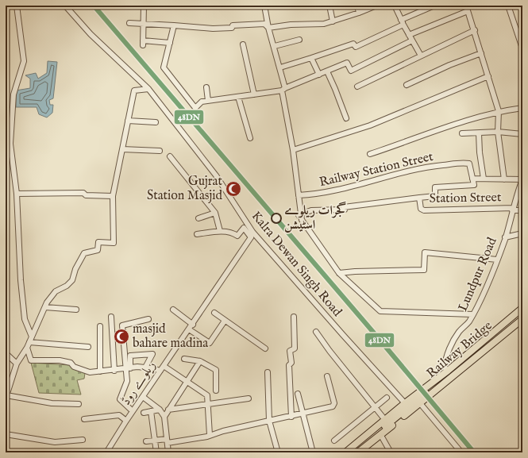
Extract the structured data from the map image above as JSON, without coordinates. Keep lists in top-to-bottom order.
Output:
{
  "streets": {
    "main road": ["Railway Bridge"],
    "street": [
      "Railway Station Street",
      "Station Street",
      "Kalra Dewan Singh Road",
      "Lundpur Road",
      "ریلوے روڈ"
    ]
  },
  "crossings": [
    ["Station Street", "Lundpur Road"],
    ["Kalra Dewan Singh Road", "ریلوے روڈ"]
  ],
  "places": {
    "mosque": ["Gujrat Station Masjid", "masjid bahare madina"],
    "other": ["گجرات ریلوے اسٹیشن"]
  },
  "lines": ["transit line 48DN"]
}
